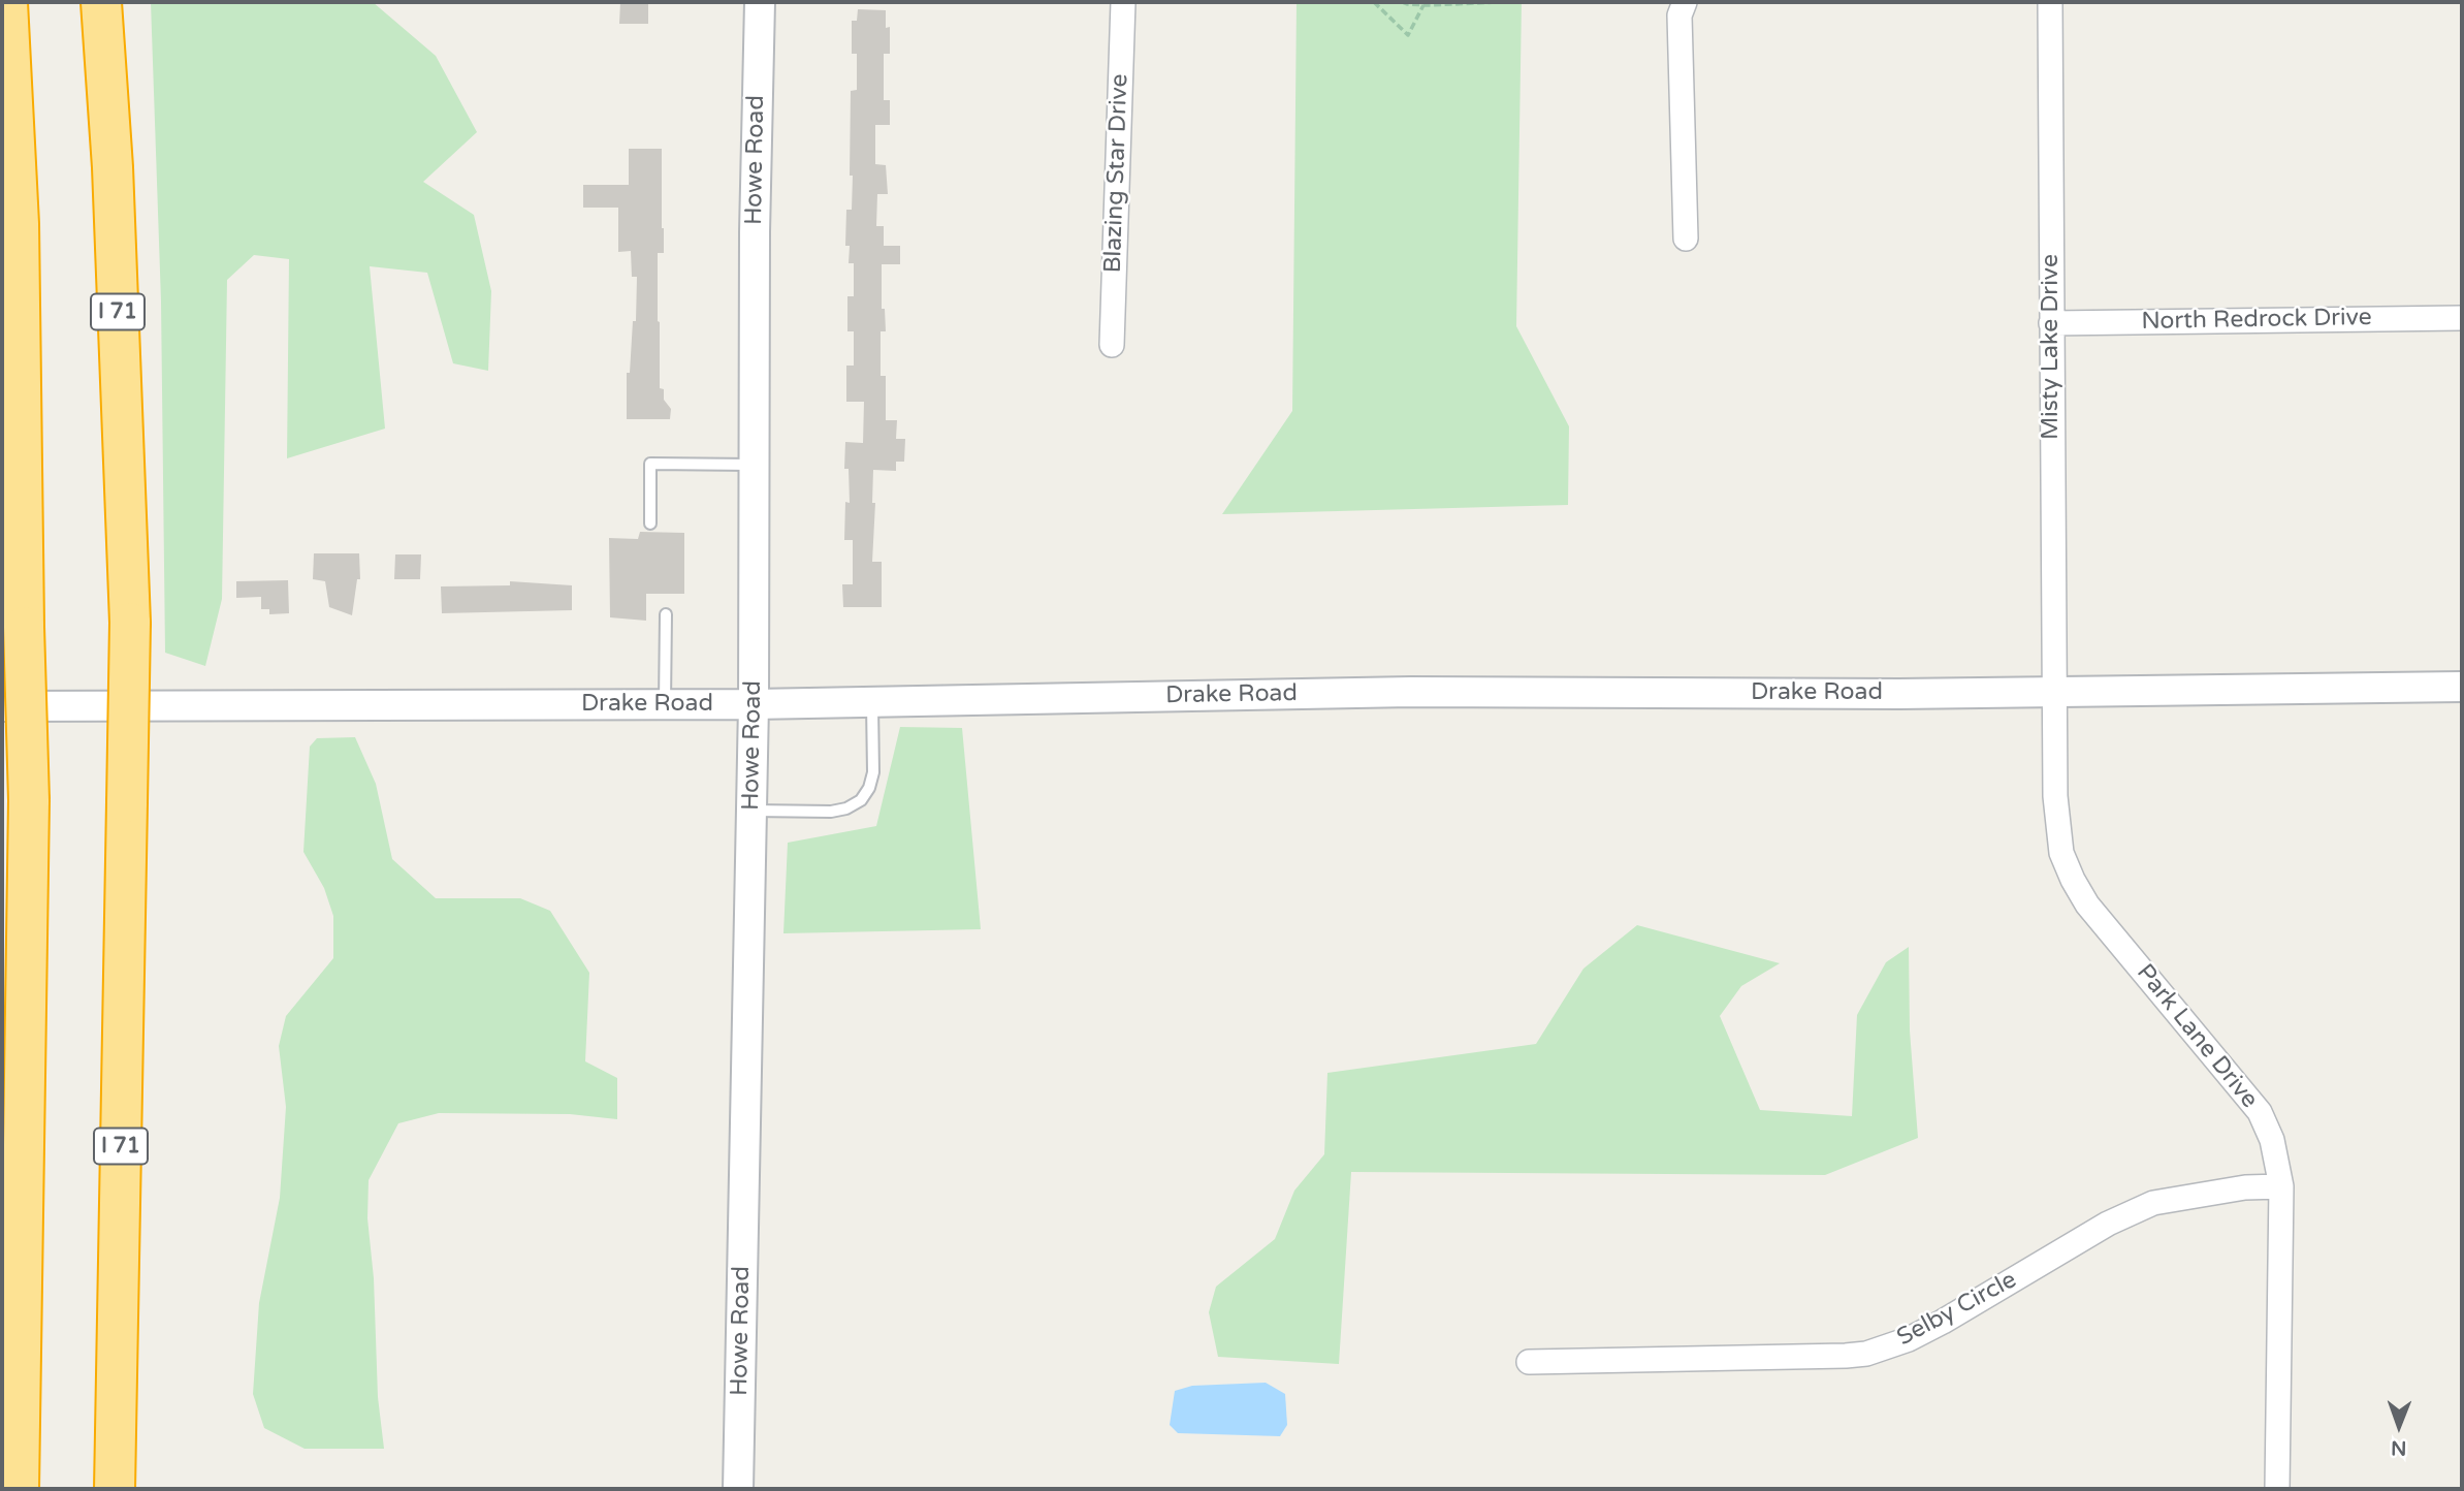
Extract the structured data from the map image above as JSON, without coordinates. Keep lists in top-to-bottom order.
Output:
{
  "streets": {
    "highway": ["I 71"],
    "street": [
      "Howe Road",
      "Blazing Star Drive",
      "North Redrock Drive",
      "Misty Lake Drive",
      "Drake Road",
      "Park Lane Drive",
      "Selby Circle"
    ]
  },
  "crossings": [
    ["Howe Road", "Drake Road"],
    ["North Redrock Drive", "Misty Lake Drive"],
    ["Misty Lake Drive", "Drake Road"],
    ["Misty Lake Drive", "Park Lane Drive"],
    ["Drake Road", "Park Lane Drive"],
    ["Park Lane Drive", "Selby Circle"]
  ],
  "north": "bottom"
}
